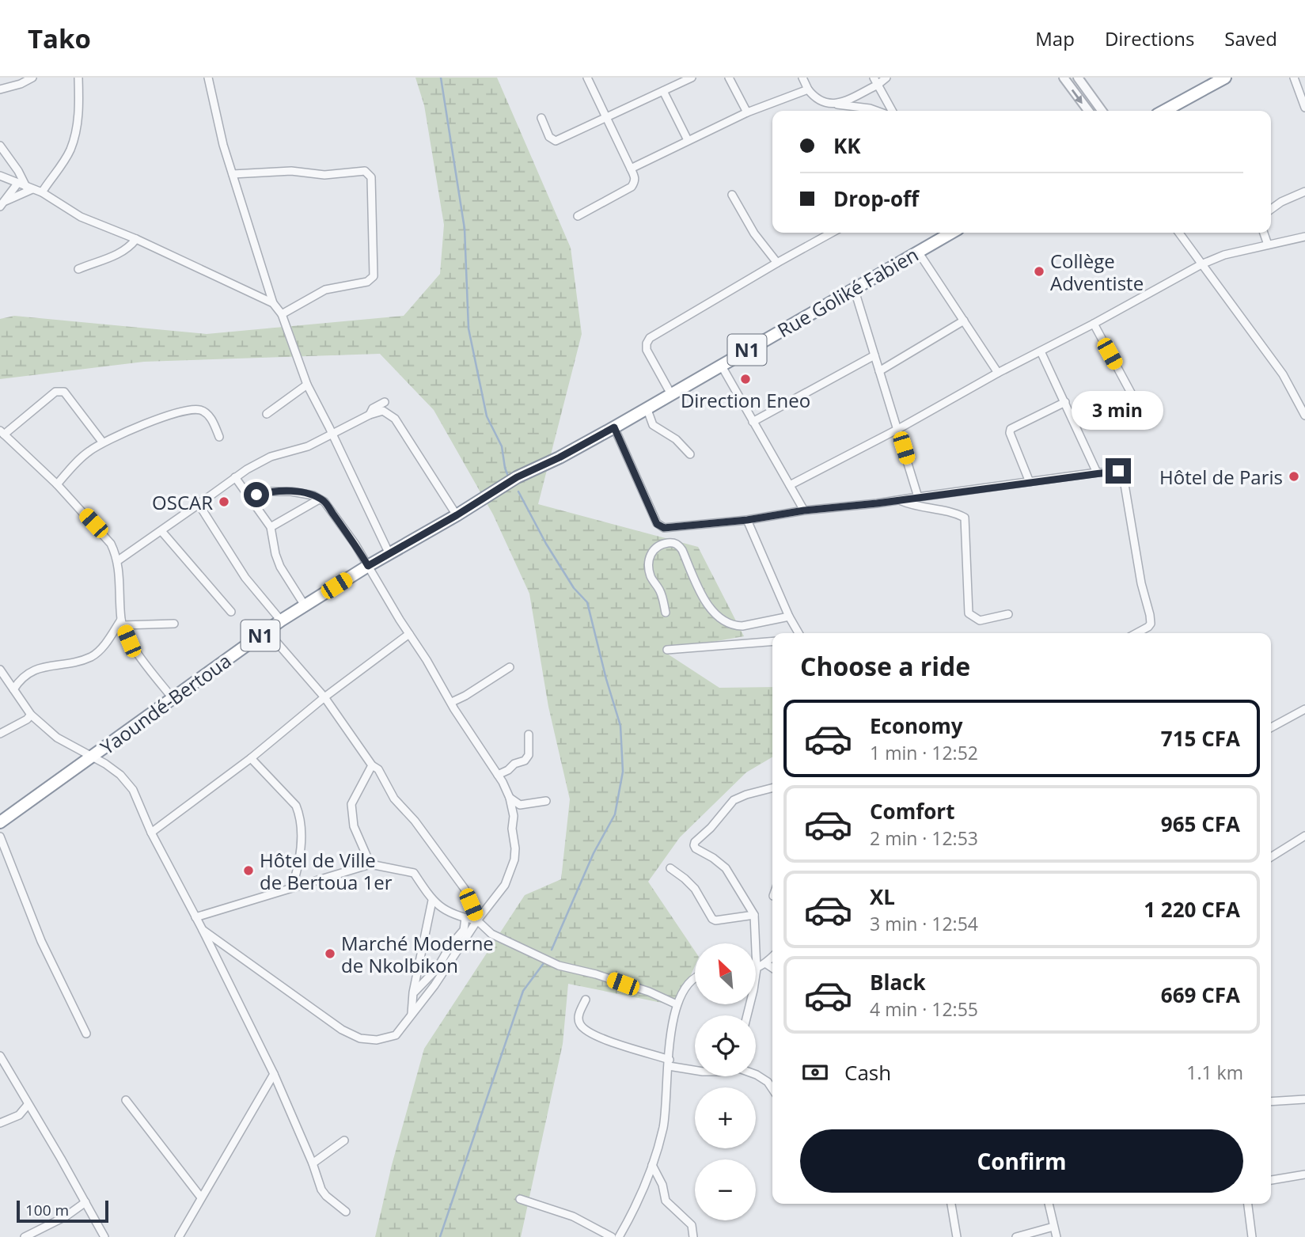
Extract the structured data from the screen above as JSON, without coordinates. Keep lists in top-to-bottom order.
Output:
{
  "streets": {
    "highway": ["Rue Goliké Fabien", "N1", "Yaoundé-Bertoua"]
  },
  "crossings": [
    ["Rue Goliké Fabien", "Yaoundé-Bertoua"]
  ],
  "places": [
    "Collège Adventiste",
    "Direction Eneo",
    "Hôtel de Paris",
    "OSCAR",
    "Hôtel de Ville de Bertoua 1er",
    "Marché Moderne de Nkolbikon"
  ],
  "scale_bar": "100 m",
  "north": "top left",
  "page": {
    "header": "Tako",
    "nav": ["Map", "Directions", "Saved"],
    "banner": ["KK", "Drop-off"],
    "bubble": "3 min",
    "heading": "Choose a ride",
    "list": [
      {
        "name": "Economy",
        "note": "1 min · 12:52",
        "value": "715 CFA"
      },
      {
        "name": "Comfort",
        "note": "2 min · 12:53",
        "value": "965 CFA"
      },
      {
        "name": "XL",
        "note": "3 min · 12:54",
        "value": "1 220 CFA"
      },
      {
        "name": "Black",
        "note": "4 min · 12:55",
        "value": "669 CFA"
      }
    ],
    "map_buttons": ["+", "−"],
    "pay": ["Cash", "1.1 km"],
    "buttons": "Confirm",
    "scale": "100 m"
  }
}
